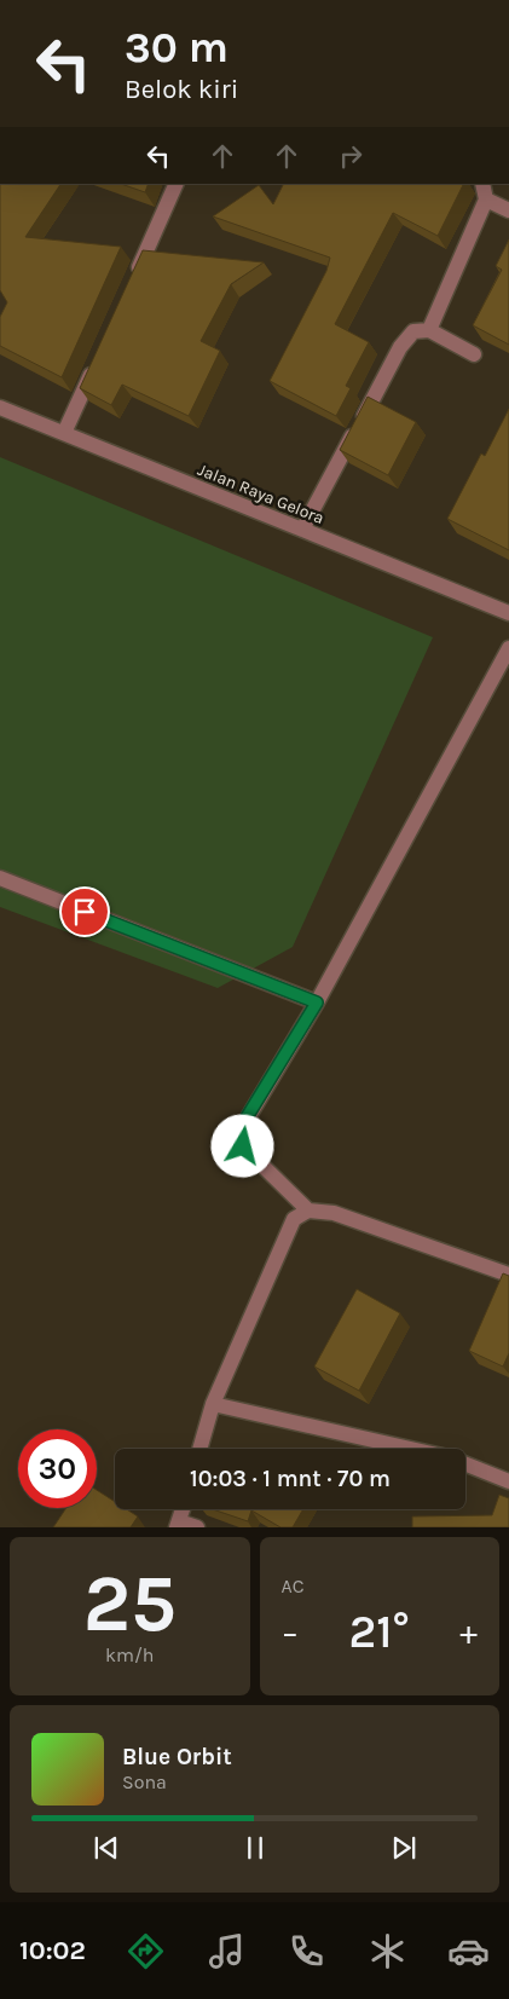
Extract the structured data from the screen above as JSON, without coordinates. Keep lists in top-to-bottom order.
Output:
{
  "streets": {
    "street": ["Jalan Raya Gelora"]
  },
  "page": {
    "turn": ["30 m", "Belok kiri"],
    "limit": "30",
    "trip": "10:03 · 1 mnt · 70 m",
    "tile": [
      ["25", "km/h"],
      "AC"
    ],
    "heat": ["−", "21°", "+"],
    "song": ["Blue Orbit", "Sona"],
    "tabs": "10:02"
  }
}
